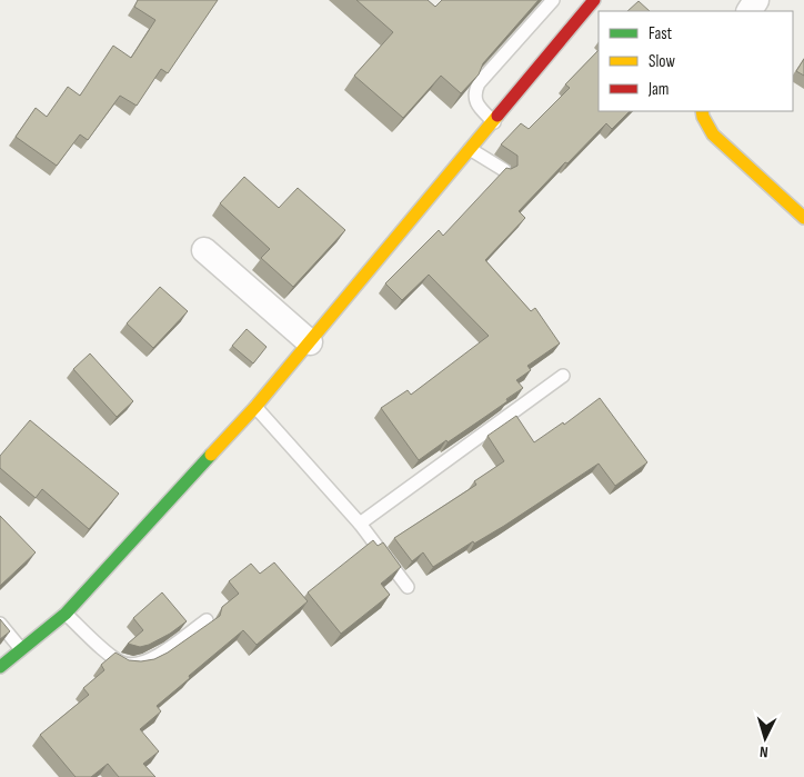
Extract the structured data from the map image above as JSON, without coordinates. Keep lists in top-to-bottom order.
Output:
{
  "legend": ["Fast", "Slow", "Jam"],
  "north": "bottom"
}
